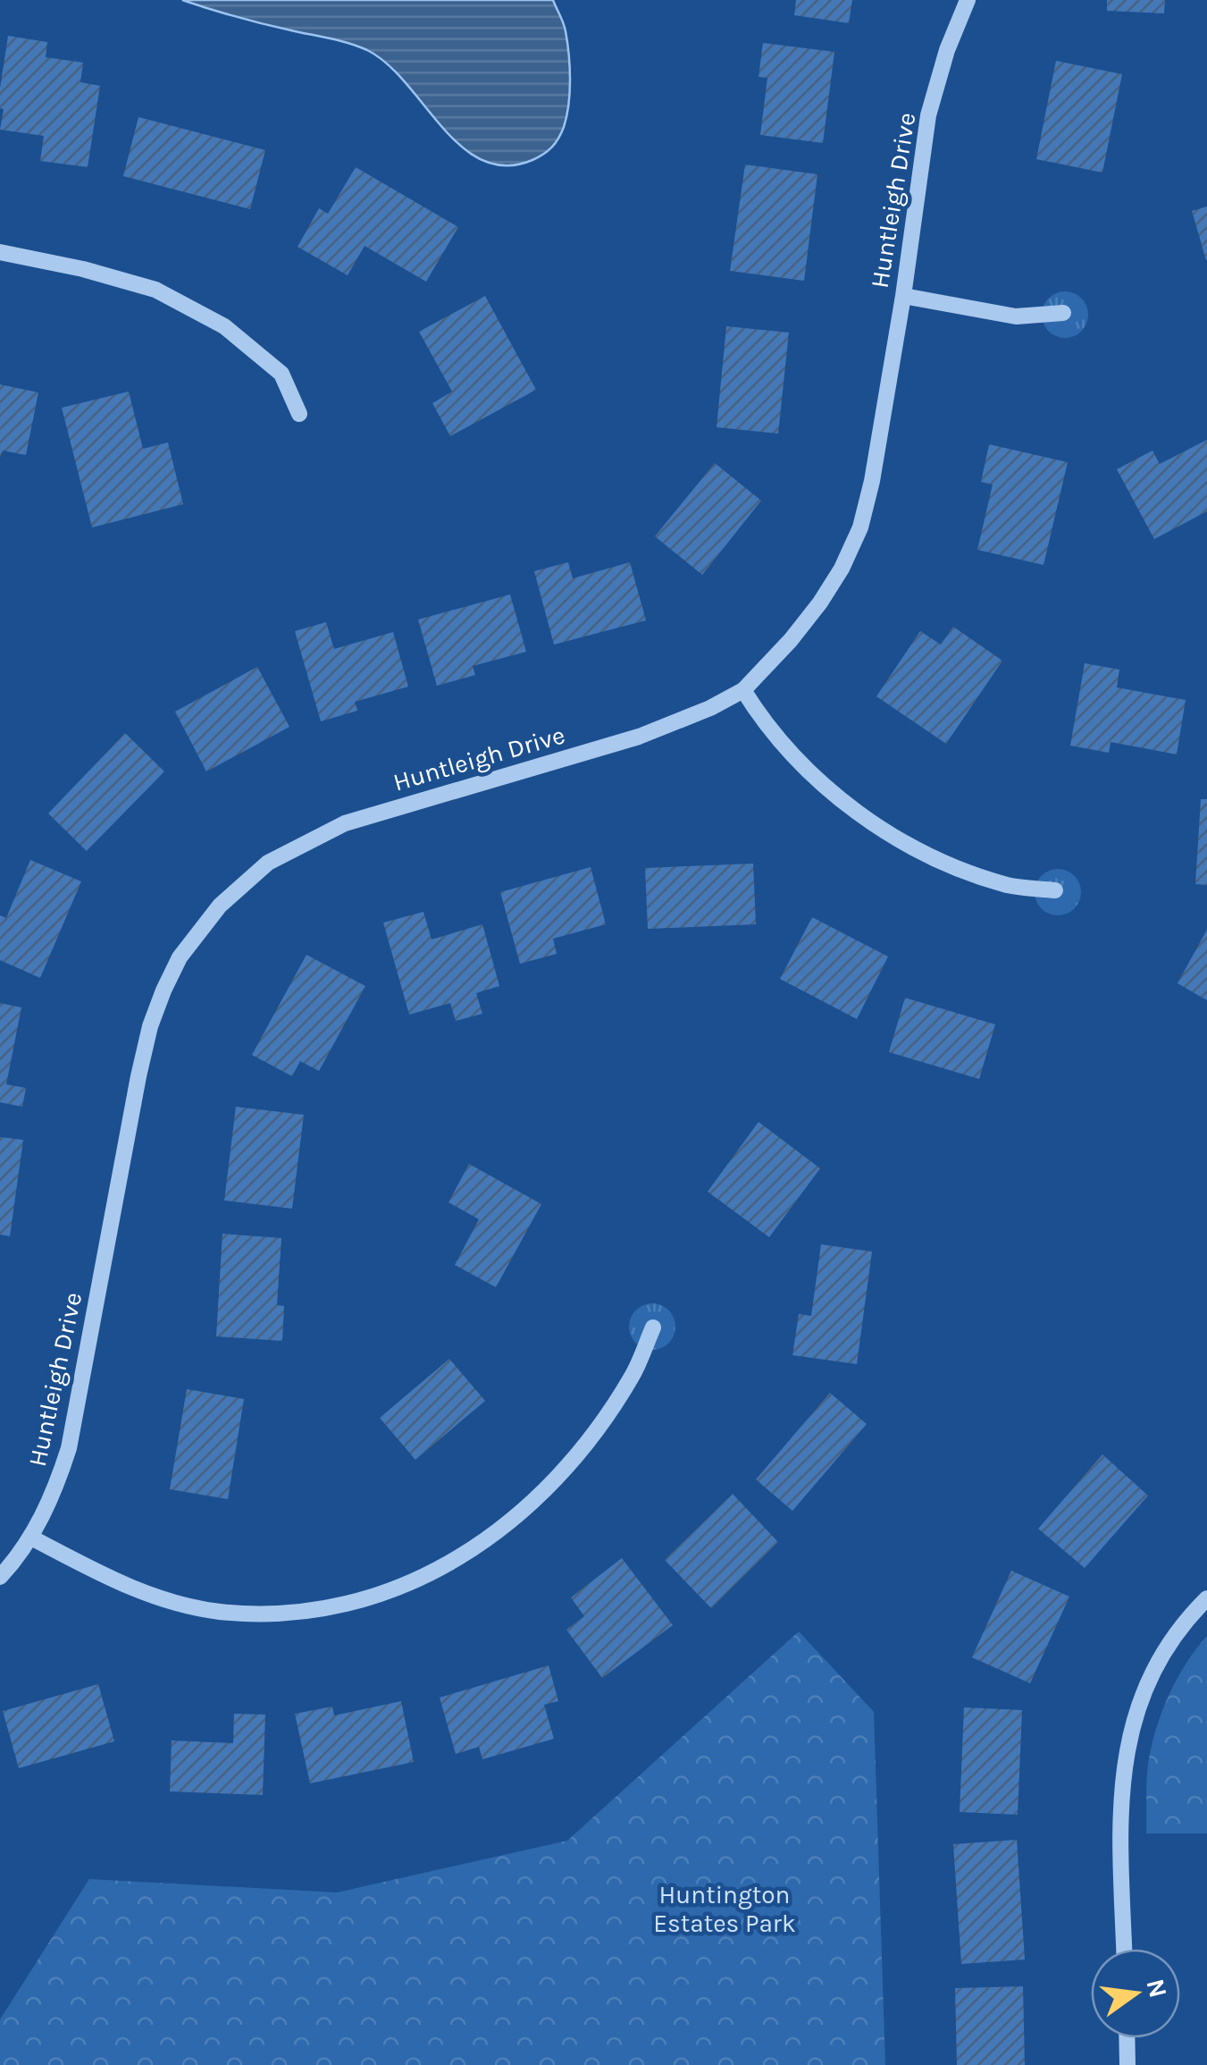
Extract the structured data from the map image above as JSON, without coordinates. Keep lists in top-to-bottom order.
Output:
{
  "streets": {
    "street": ["Huntleigh Drive"]
  },
  "parks": ["Huntington Estates Park"],
  "north": "right"
}
